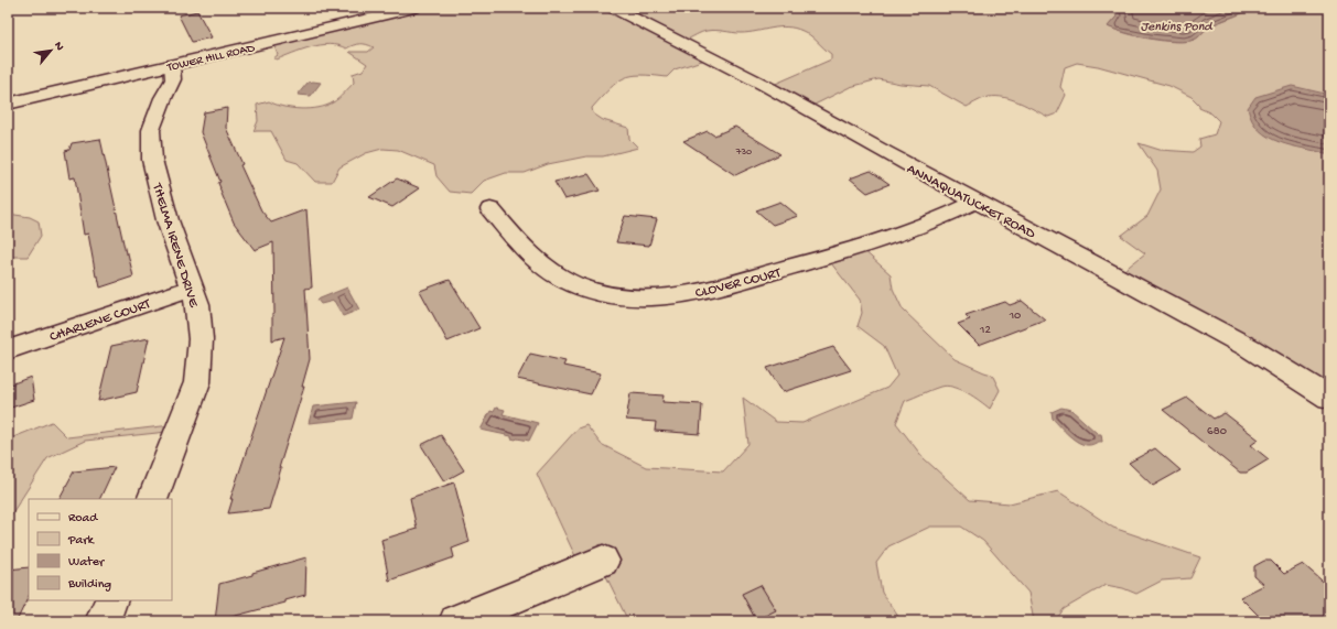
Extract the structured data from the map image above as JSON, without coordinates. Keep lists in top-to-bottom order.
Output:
{
  "streets": {
    "street": [
      "TOWER HILL ROAD",
      "ANNAQUATUCKET ROAD",
      "THELMA IRENE DRIVE",
      "CLOVER COURT",
      "CHARLENE COURT"
    ]
  },
  "crossings": [
    ["TOWER HILL ROAD", "THELMA IRENE DRIVE"],
    ["ANNAQUATUCKET ROAD", "CLOVER COURT"],
    ["THELMA IRENE DRIVE", "CHARLENE COURT"]
  ],
  "water": ["Jenkins Pond"],
  "house_numbers": [
    "730",
    "10",
    "12",
    "680"
  ],
  "legend": [
    "Road",
    "Park",
    "Water",
    "Building"
  ],
  "north": "top right"
}
